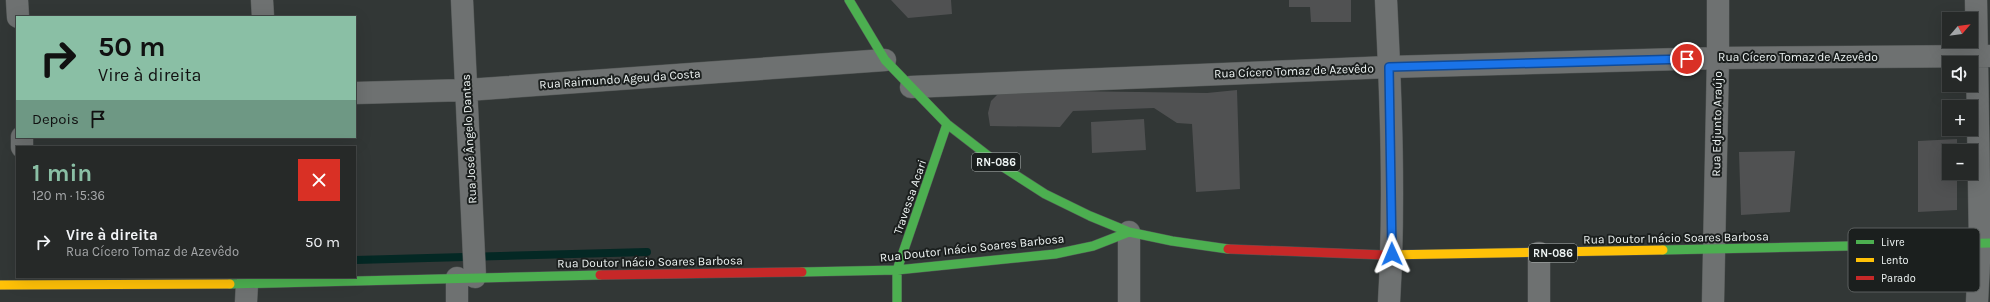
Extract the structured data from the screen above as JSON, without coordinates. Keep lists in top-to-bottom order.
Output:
{
  "streets": {
    "street": [
      "Rua Cícero Tomaz de Azevêdo",
      "Rua Raimundo Ageu da Costa",
      "Rua Edjunto Araújo",
      "Rua José Ângelo Dantas",
      "RN-086",
      "Travessa Acari",
      "Rua Doutor Inácio Soares Barbosa"
    ]
  },
  "crossings": [
    ["Rua Cícero Tomaz de Azevêdo", "Rua Edjunto Araújo"],
    ["Rua Cícero Tomaz de Azevêdo", "RN-086"],
    ["Rua Raimundo Ageu da Costa", "Rua José Ângelo Dantas"],
    ["Rua Raimundo Ageu da Costa", "RN-086"],
    ["Rua Edjunto Araújo", "Rua Doutor Inácio Soares Barbosa"],
    ["Rua José Ângelo Dantas", "Rua Doutor Inácio Soares Barbosa"],
    ["RN-086", "Travessa Acari"],
    ["RN-086", "Rua Doutor Inácio Soares Barbosa"],
    ["Travessa Acari", "Rua Doutor Inácio Soares Barbosa"]
  ],
  "legend": ["Livre", "Lento", "Parado"],
  "north": "top right",
  "page": {
    "map_buttons": ["+", "−"],
    "turn": ["50 m", "Vire à direita"],
    "then": "Depois",
    "heading": ["1 min", "120 m · 15:36"],
    "list": [
      {
        "name": "Vire à direita",
        "note": "Rua Cícero Tomaz de Azevêdo",
        "value": "50 m"
      }
    ]
  }
}
